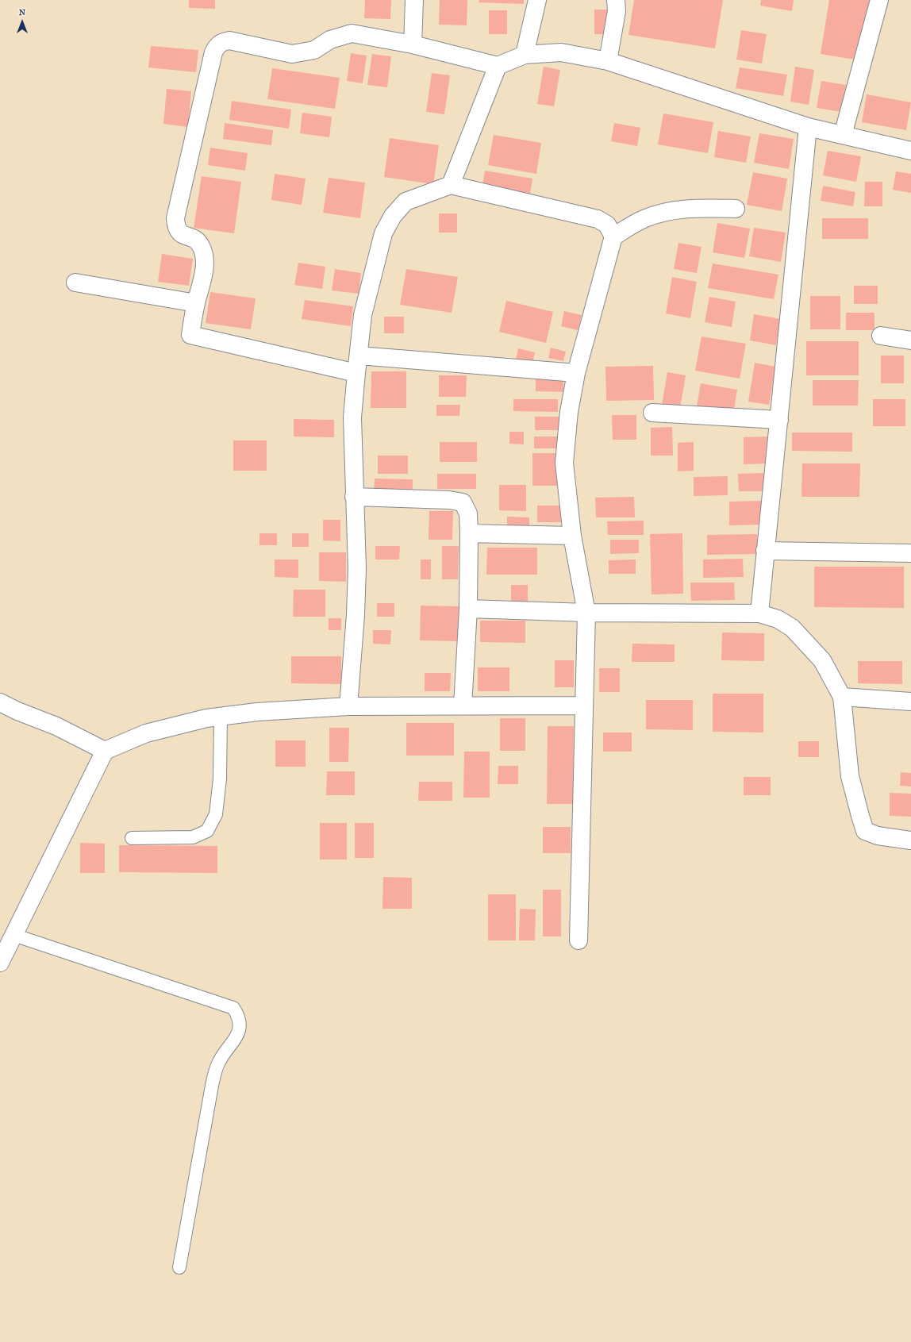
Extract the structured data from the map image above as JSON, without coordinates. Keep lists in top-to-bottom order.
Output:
{
  "north": "top"
}
